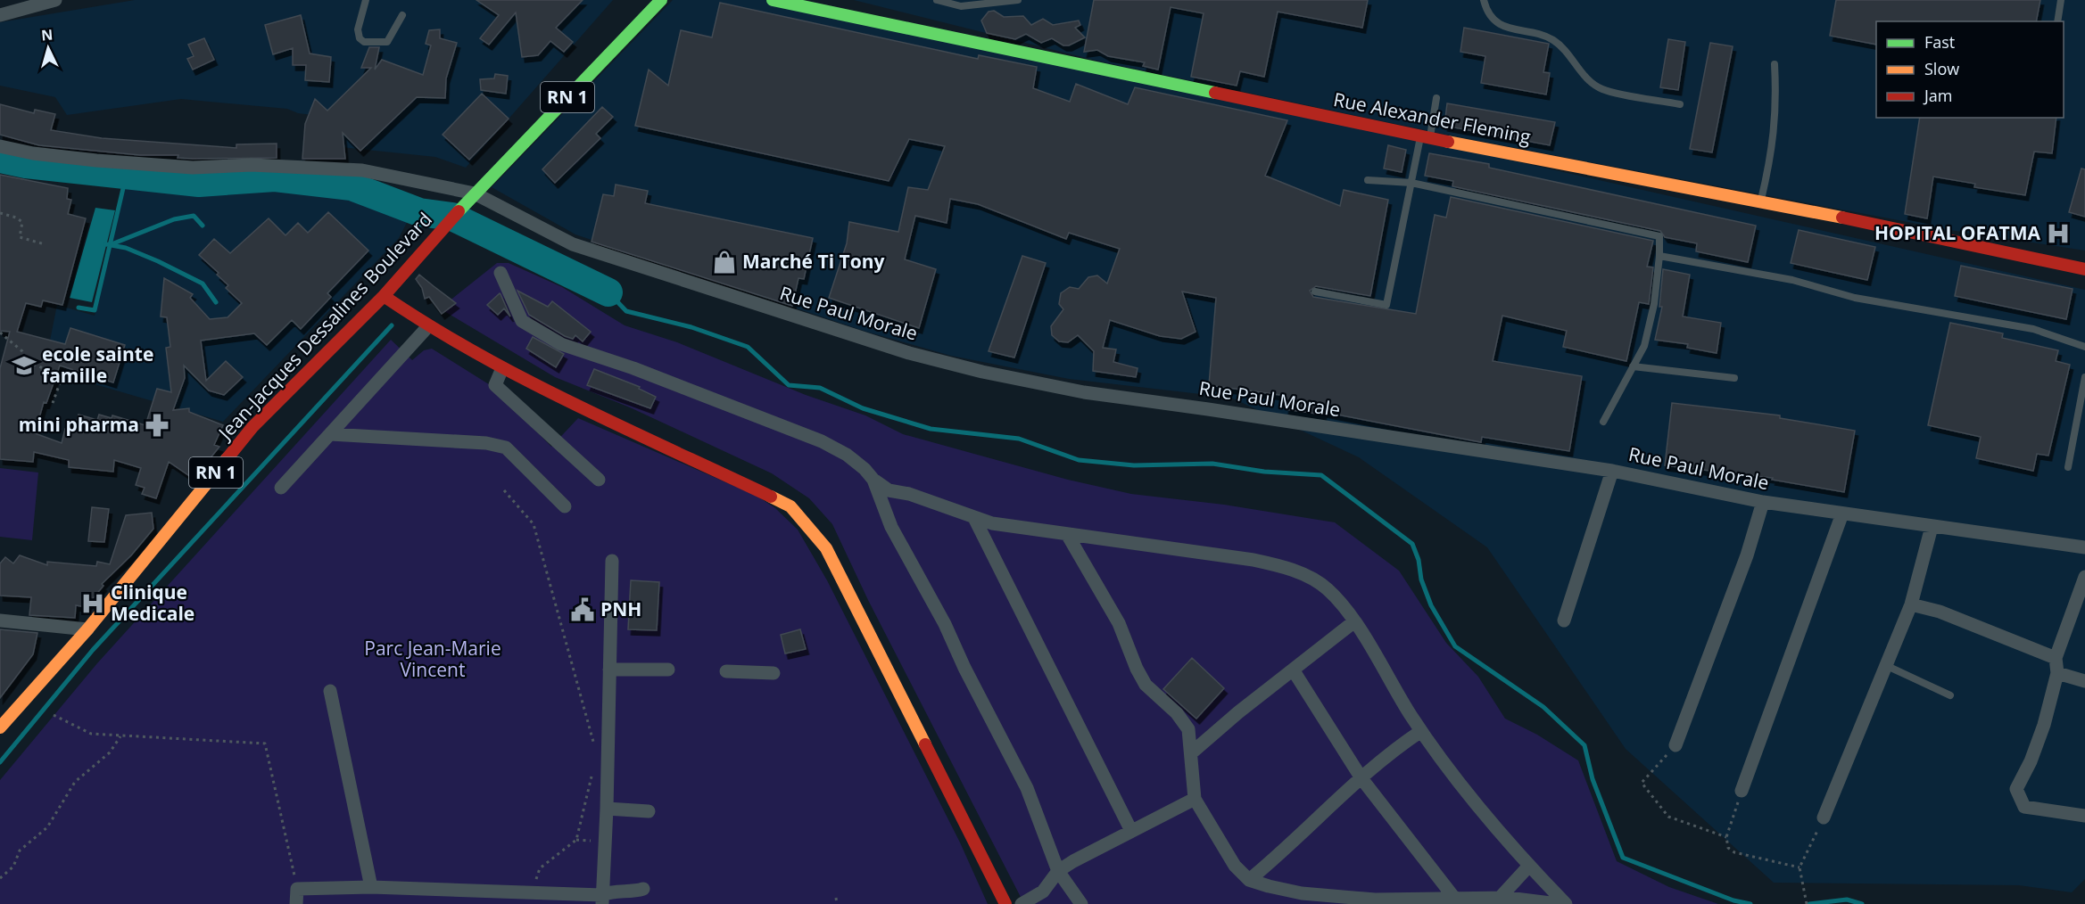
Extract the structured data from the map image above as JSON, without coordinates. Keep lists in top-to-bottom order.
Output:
{
  "streets": {
    "street": [
      "RN 1",
      "Rue Alexander Fleming",
      "Rue Paul Morale",
      "Jean-Jacques Dessalines Boulevard"
    ]
  },
  "crossings": [
    ["Rue Paul Morale", "Jean-Jacques Dessalines Boulevard"]
  ],
  "parks": ["Parc Jean-Marie Vincent"],
  "places": {
    "hospital": ["HOPITAL OFATMA", "Clinique Medicale"],
    "shop": ["Marché Ti Tony"],
    "school or university": ["ecole sainte famille"],
    "pharmacy": ["mini pharma"],
    "public building": ["PNH"]
  },
  "legend": ["Fast", "Slow", "Jam"],
  "north": "top"
}
